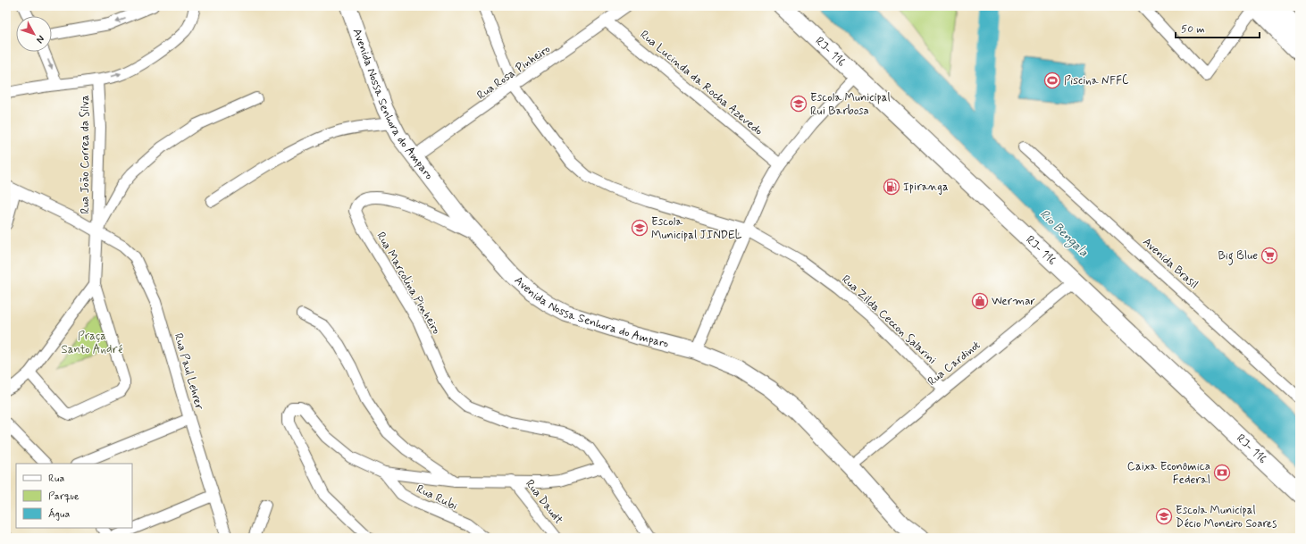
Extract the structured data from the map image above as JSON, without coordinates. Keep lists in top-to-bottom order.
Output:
{
  "streets": {
    "main road": ["RJ- 116"],
    "street": [
      "Rua Rosa Pinheiro",
      "Rua Lucinda da Rocha Azevedo",
      "Avenida Nossa Senhora do Amparo",
      "Rua João Correa da Silva",
      "Avenida Brasil",
      "Rua Marcolina Pinheiro",
      "Rua Zilda Ceccon Salarini",
      "Rua Cardinot",
      "Rua Paul Lehrer",
      "Rua Rubi",
      "Rua Daudt"
    ]
  },
  "crossings": [
    ["RJ- 116", "Rua Cardinot"],
    ["Rua Rosa Pinheiro", "Rua Lucinda da Rocha Azevedo"],
    ["Rua Rosa Pinheiro", "Avenida Nossa Senhora do Amparo"],
    ["Rua Rosa Pinheiro", "Rua Zilda Ceccon Salarini"],
    ["Avenida Nossa Senhora do Amparo", "Rua Marcolina Pinheiro"],
    ["Avenida Nossa Senhora do Amparo", "Rua Cardinot"],
    ["Rua João Correa da Silva", "Rua Paul Lehrer"],
    ["Rua Zilda Ceccon Salarini", "Rua Cardinot"]
  ],
  "water": ["Rio Bengala"],
  "parks": ["Praça Santo André"],
  "places": {
    "sports": ["Piscina NFFC"],
    "school or university": ["Escola Municipal Rui Barbosa", "Escola Municipal JINDEL", "Escola Municipal Décio Moneiro Soares"],
    "fuel station": ["Ipiranga"],
    "supermarket": ["Big Blue"],
    "shop": ["Wermar"],
    "bank": ["Caixa Econômica Federal"]
  },
  "legend": ["Rua", "Parque", "Água"],
  "scale_bar": "50 m",
  "north": "bottom right"
}
